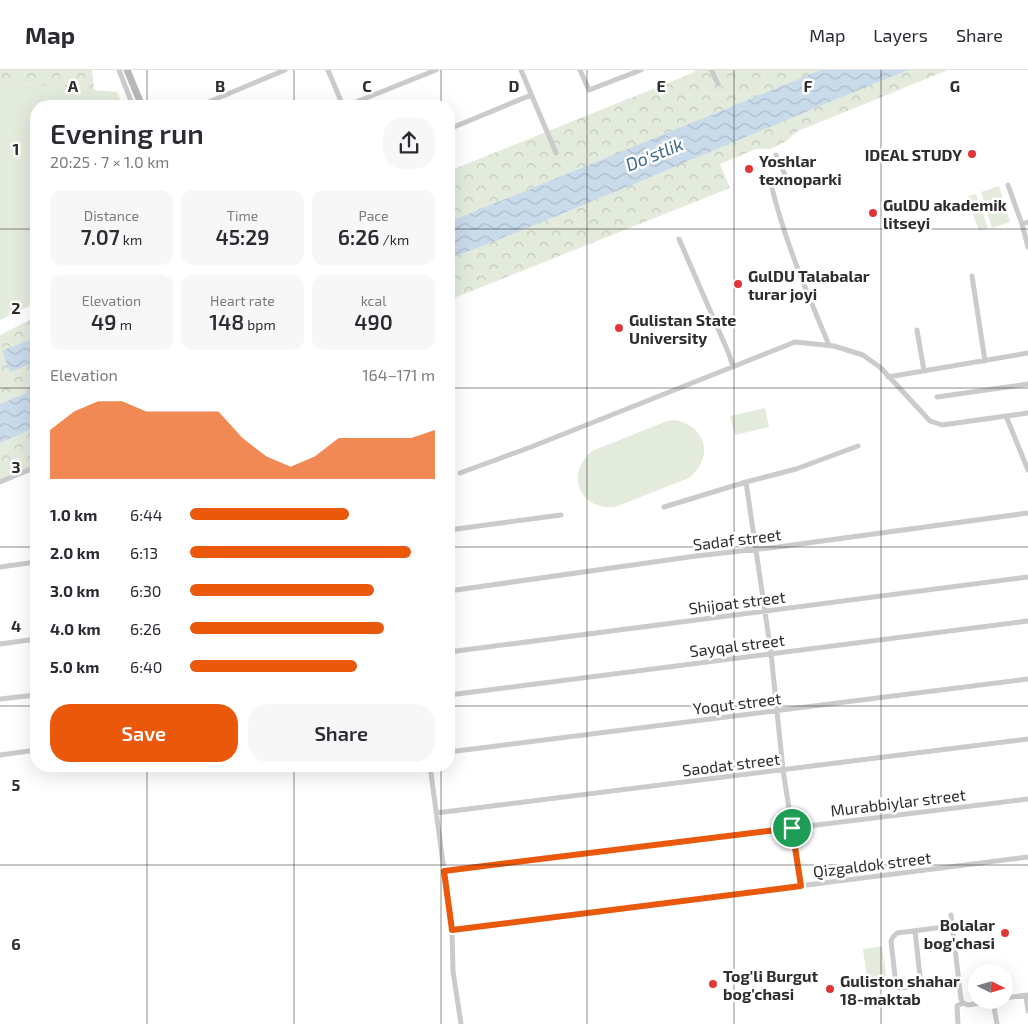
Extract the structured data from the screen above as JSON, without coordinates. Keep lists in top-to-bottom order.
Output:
{
  "streets": {
    "street": [
      "Sadaf street",
      "Shijoat street",
      "Sayqal street",
      "Yoqut street",
      "Saodat street",
      "Murabbiylar street",
      "Qizgaldok street"
    ]
  },
  "water": ["Do'stlik"],
  "places": [
    "IDEAL STUDY",
    "Yoshlar texnoparki",
    "GulDU akademik litseyi",
    "GulDU Talabalar turar joyi",
    "Gulistan State University",
    "Bolalar bog'chasi",
    "Tog'li Burgut bog'chasi",
    "Guliston shahar 18-maktab"
  ],
  "north": "right",
  "page": {
    "header": "Map",
    "nav": ["Map", "Layers", "Share"],
    "heading": ["Evening run", "20:25 · 7 × 1.0 km"],
    "stats": [
      ["Distance", "7.07 km"],
      ["Time", "45:29"],
      ["Pace", "6:26 /km"],
      ["Elevation", "49 m"],
      ["Heart rate", "148 bpm"],
      ["kcal", "490"]
    ],
    "chart": ["Elevation", "164–171 m"],
    "list": [
      {
        "name": "1.0 km",
        "note": "6:44"
      },
      {
        "name": "2.0 km",
        "note": "6:13"
      },
      {
        "name": "3.0 km",
        "note": "6:30"
      },
      {
        "name": "4.0 km",
        "note": "6:26"
      },
      {
        "name": "5.0 km",
        "note": "6:40"
      }
    ],
    "buttons": ["Save", "Share"]
  },
  "grid": {
    "columns": [
      "A",
      "B",
      "C",
      "D",
      "E",
      "F",
      "G"
    ],
    "rows": [
      "1",
      "2",
      "3",
      "4",
      "5",
      "6"
    ]
  }
}
